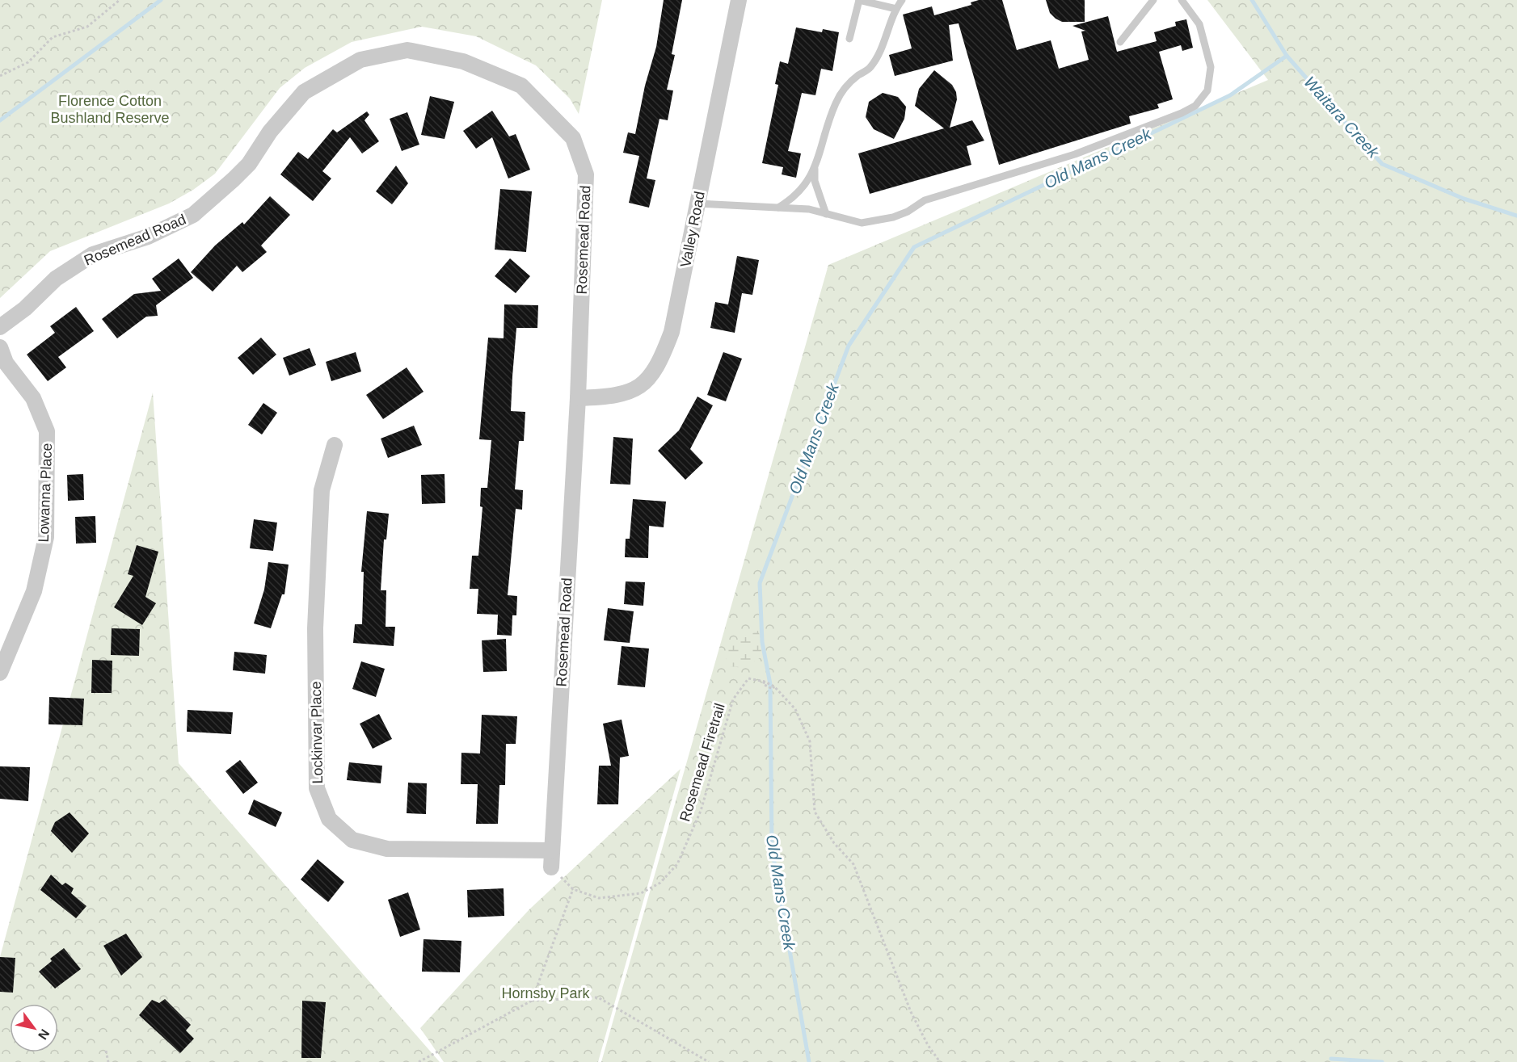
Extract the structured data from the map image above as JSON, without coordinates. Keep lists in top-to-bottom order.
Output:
{
  "streets": {
    "street": [
      "Valley Road",
      "Rosemead Road",
      "Lowanna Place",
      "Lockinvar Place"
    ],
    "path": ["Rosemead Firetrail"]
  },
  "crossings": [
    ["Valley Road", "Rosemead Road"],
    ["Rosemead Road", "Lockinvar Place"]
  ],
  "water": ["Waitara Creek", "Old Mans Creek"],
  "parks": ["Florence Cotton Bushland Reserve", "Hornsby Park"],
  "north": "bottom right"
}
